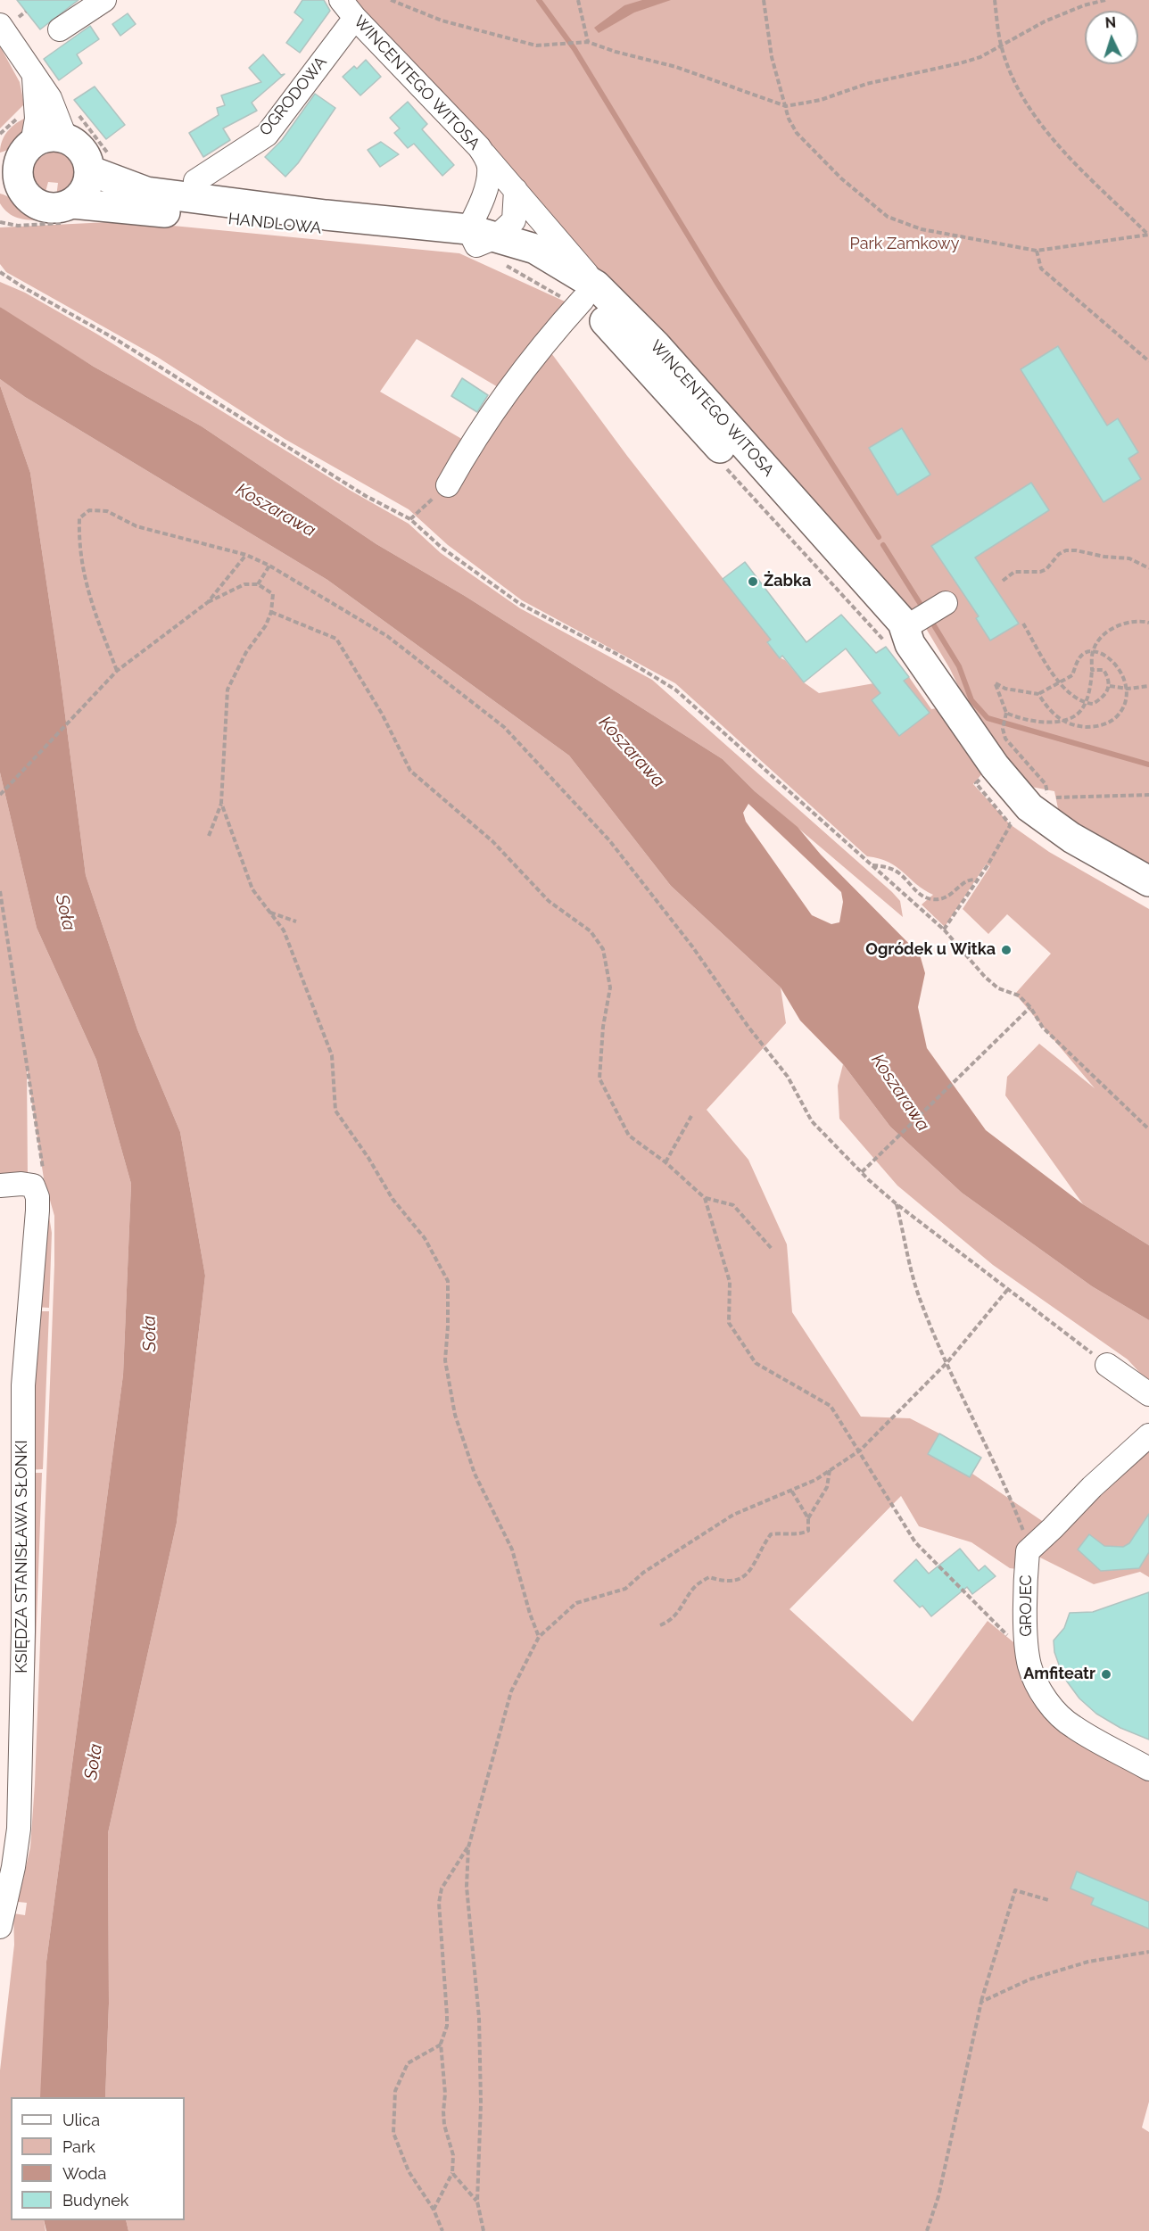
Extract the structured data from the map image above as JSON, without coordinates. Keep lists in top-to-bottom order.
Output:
{
  "streets": {
    "main road": ["WINCENTEGO WITOSA", "HANDLOWA"],
    "street": ["OGRODOWA", "KSIĘDZA STANISŁAWA SŁONKI", "GROJEC"]
  },
  "crossings": [
    ["WINCENTEGO WITOSA", "OGRODOWA"],
    ["WINCENTEGO WITOSA", "HANDLOWA"]
  ],
  "water": ["Koszarawa", "Soła"],
  "parks": ["Park Zamkowy"],
  "places": ["Żabka", "Ogródek u Witka", "Amfiteatr"],
  "legend": [
    "Ulica",
    "Park",
    "Woda",
    "Budynek"
  ],
  "north": "top"
}
